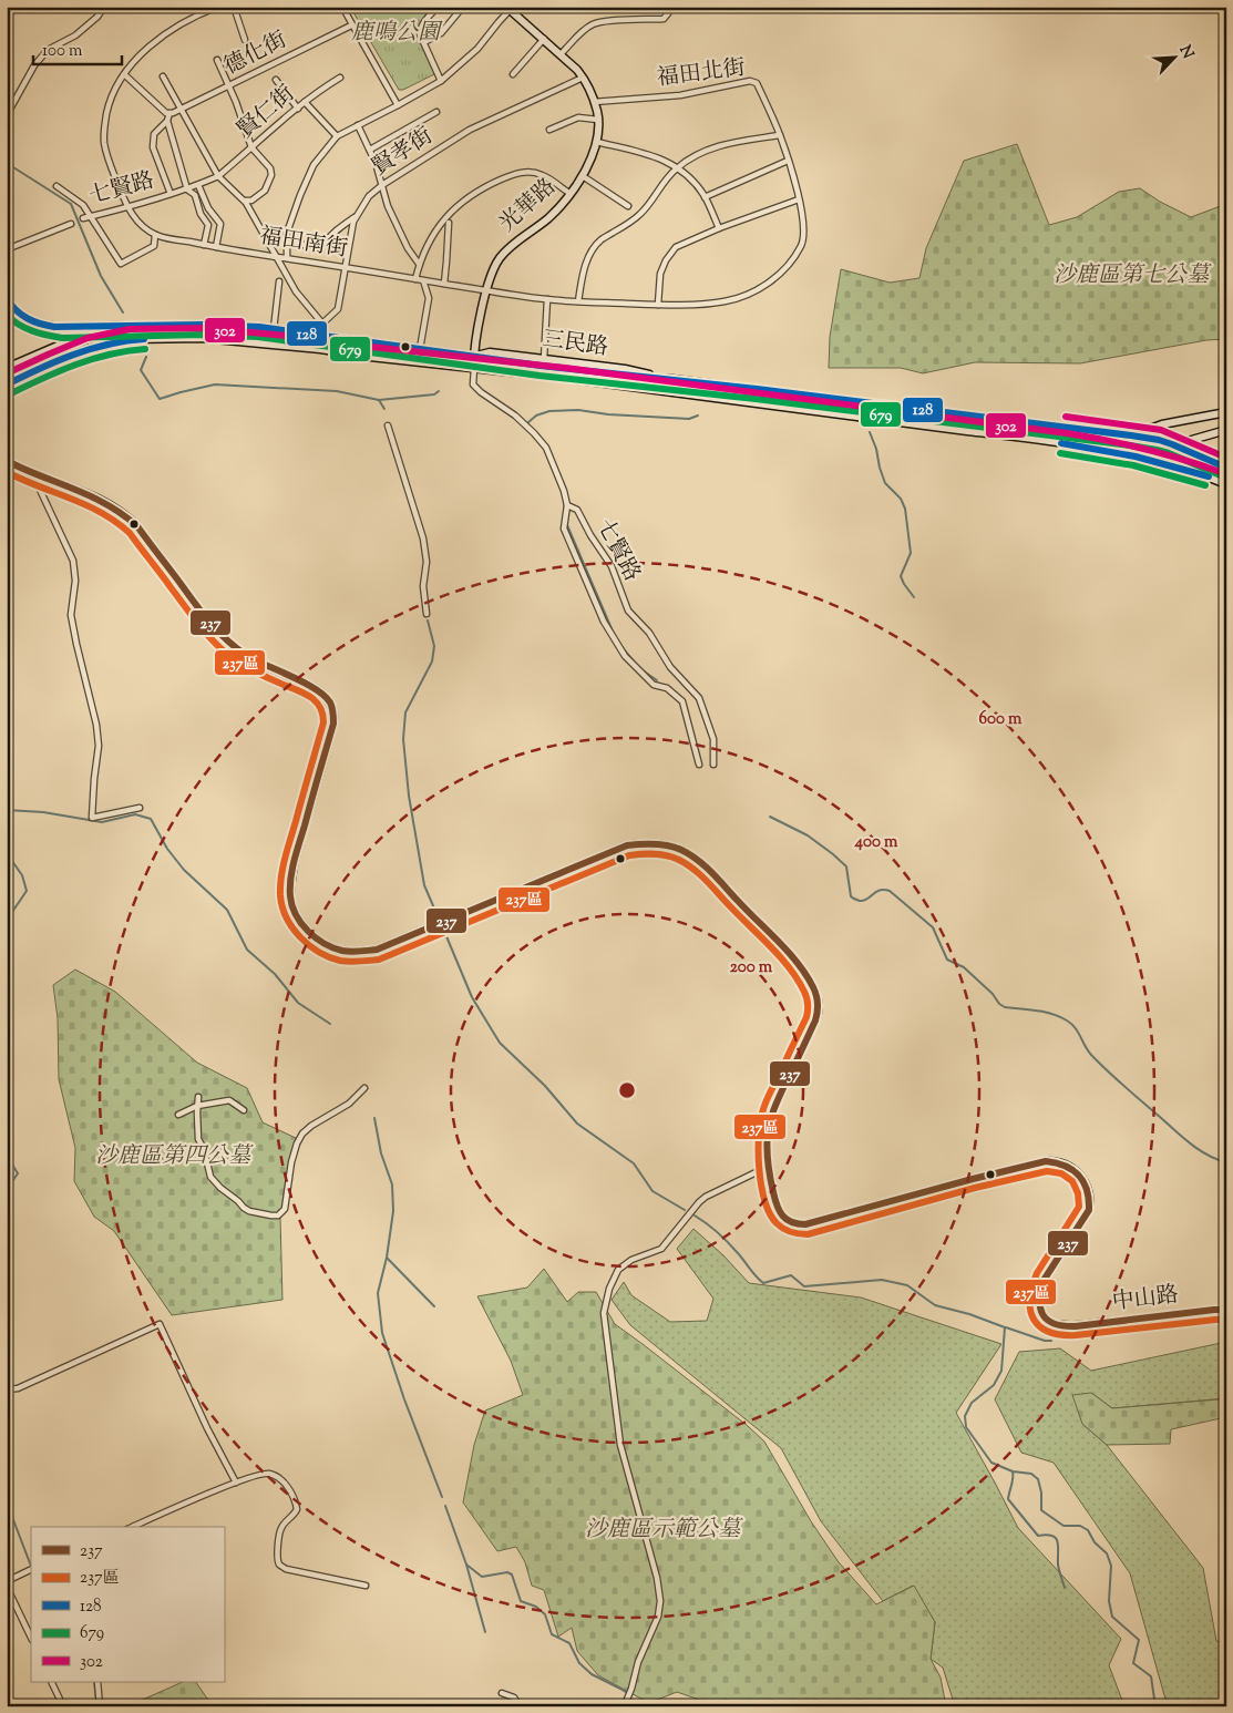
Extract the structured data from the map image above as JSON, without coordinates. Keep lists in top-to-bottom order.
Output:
{
  "streets": {
    "street": [
      "德化街",
      "福田北街",
      "賢仁街",
      "賢孝街",
      "七賢路",
      "光華路",
      "福田南街",
      "三民路",
      "中山路"
    ]
  },
  "crossings": [
    ["德化街", "七賢路"],
    ["福田北街", "光華路"],
    ["福田北街", "福田南街"],
    ["賢仁街", "七賢路"],
    ["賢孝街", "光華路"],
    ["賢孝街", "福田南街"],
    ["七賢路", "光華路"],
    ["七賢路", "福田南街"],
    ["七賢路", "三民路"],
    ["光華路", "福田南街"],
    ["光華路", "三民路"]
  ],
  "parks": [
    "鹿鳴公園",
    "沙鹿區第七公墓",
    "沙鹿區第四公墓",
    "沙鹿區示範公墓"
  ],
  "lines": [
    "transit line 128",
    "transit line 679",
    "transit line 302",
    "transit line 237",
    "transit line 237區"
  ],
  "legend": [
    "237",
    "237區",
    "128",
    "679",
    "302"
  ],
  "scale_bar": "100 m",
  "north": "top right",
  "rings": ["600 m", "400 m", "200 m"]
}
